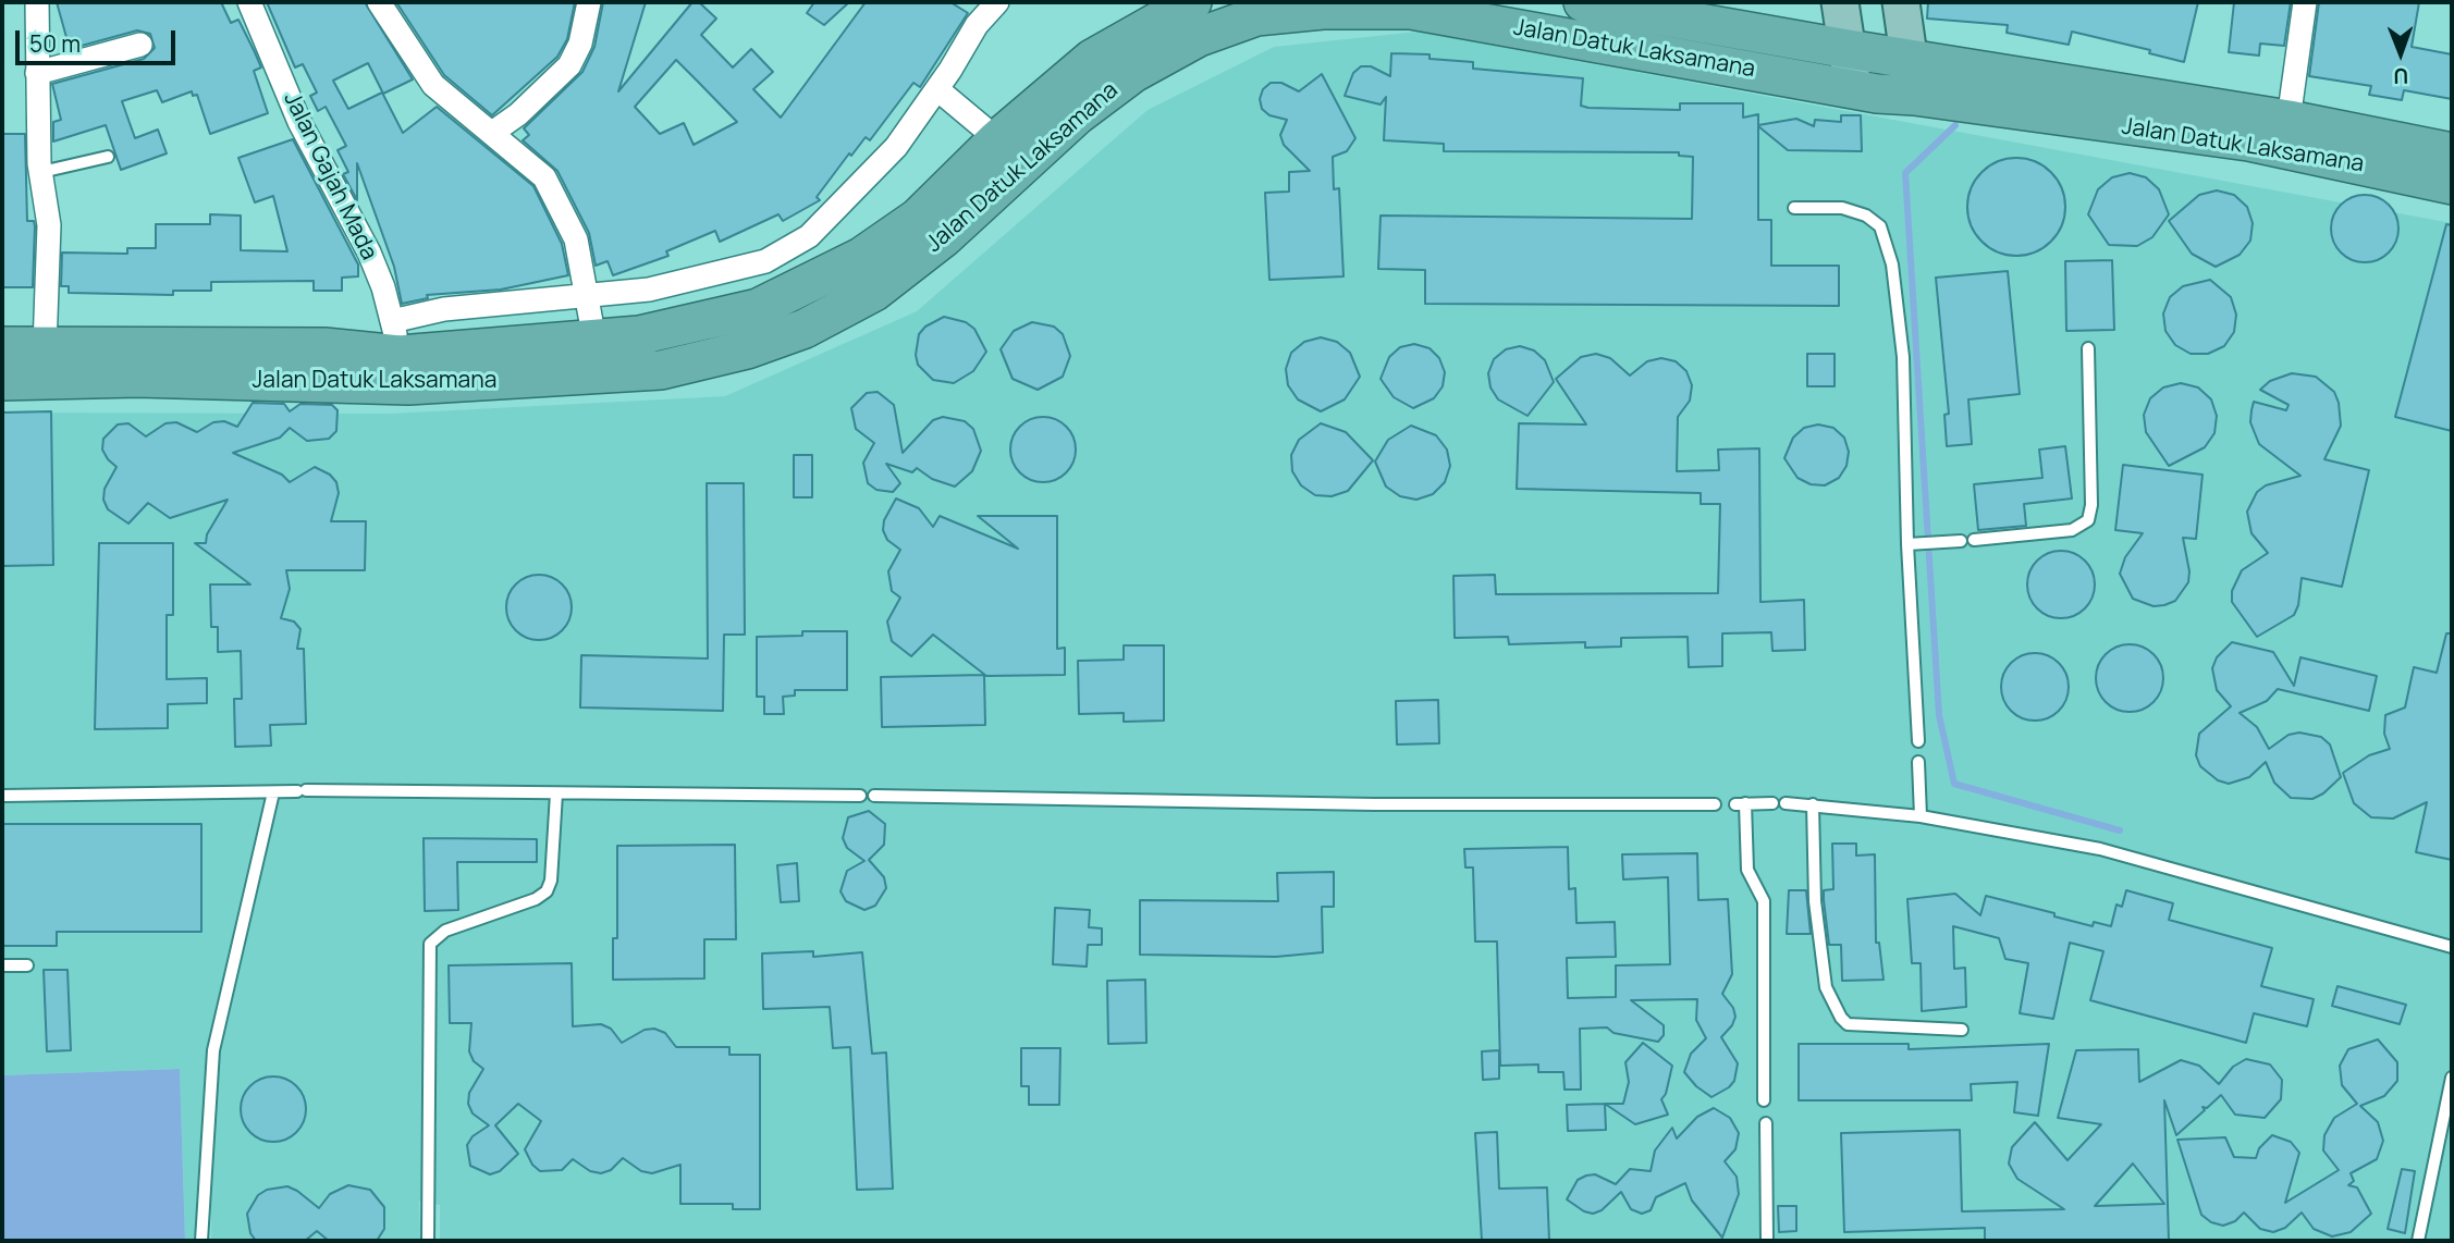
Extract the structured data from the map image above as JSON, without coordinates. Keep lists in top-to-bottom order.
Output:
{
  "streets": {
    "highway": ["Jalan Datuk Laksamana"],
    "street": ["Jalan Gajah Mada"]
  },
  "crossings": [
    ["Jalan Datuk Laksamana", "Jalan Gajah Mada"]
  ],
  "scale_bar": "50 m",
  "north": "bottom"
}
